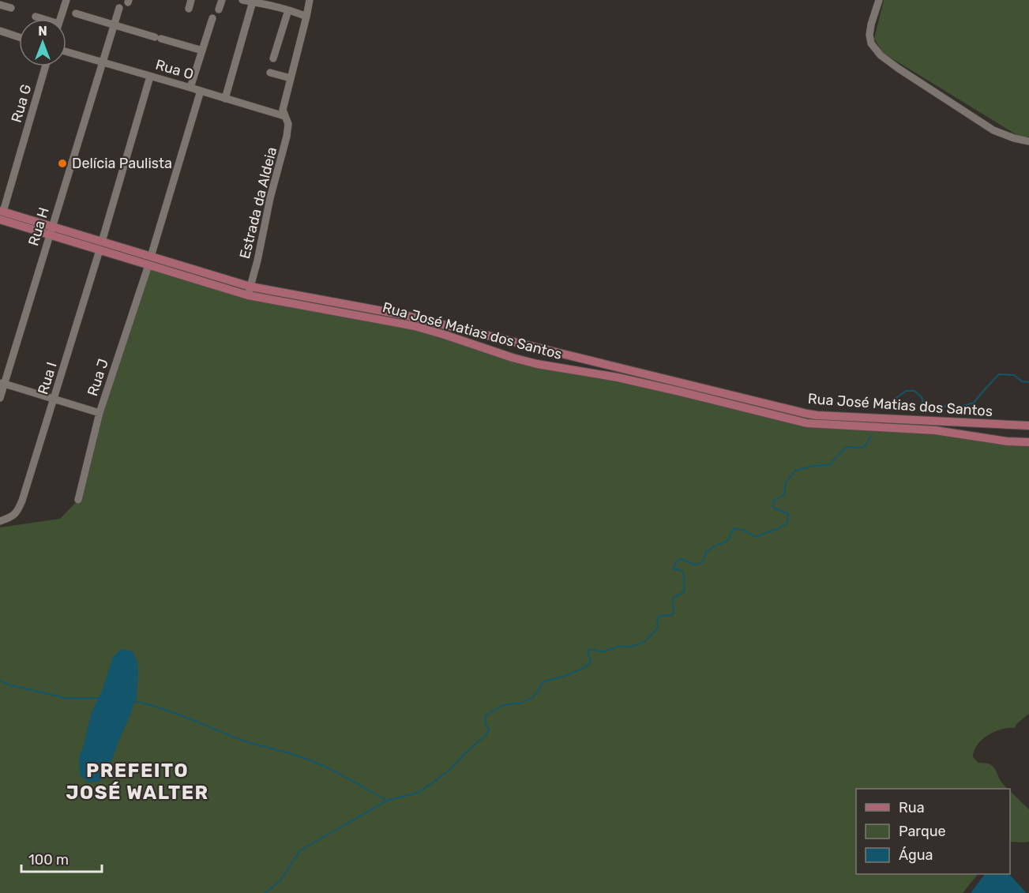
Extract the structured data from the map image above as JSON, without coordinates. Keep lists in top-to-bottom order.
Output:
{
  "streets": {
    "main road": ["Rua José Matias dos Santos"],
    "street": [
      "Rua O",
      "Rua G",
      "Estrada da Aldeia",
      "Rua H",
      "Rua J",
      "Rua I"
    ]
  },
  "crossings": [
    ["Rua O", "Estrada da Aldeia"],
    ["Rua O", "Rua H"],
    ["Rua O", "Rua J"],
    ["Rua O", "Rua I"],
    ["Rua G", "Rua José Matias dos Santos"],
    ["Estrada da Aldeia", "Rua José Matias dos Santos"],
    ["Rua H", "Rua José Matias dos Santos"],
    ["Rua José Matias dos Santos", "Rua J"],
    ["Rua José Matias dos Santos", "Rua I"]
  ],
  "districts": ["PREFEITO JOSÉ WALTER"],
  "places": ["Delícia Paulista"],
  "legend": ["Rua", "Parque", "Água"],
  "scale_bar": "100 m",
  "north": "top"
}
